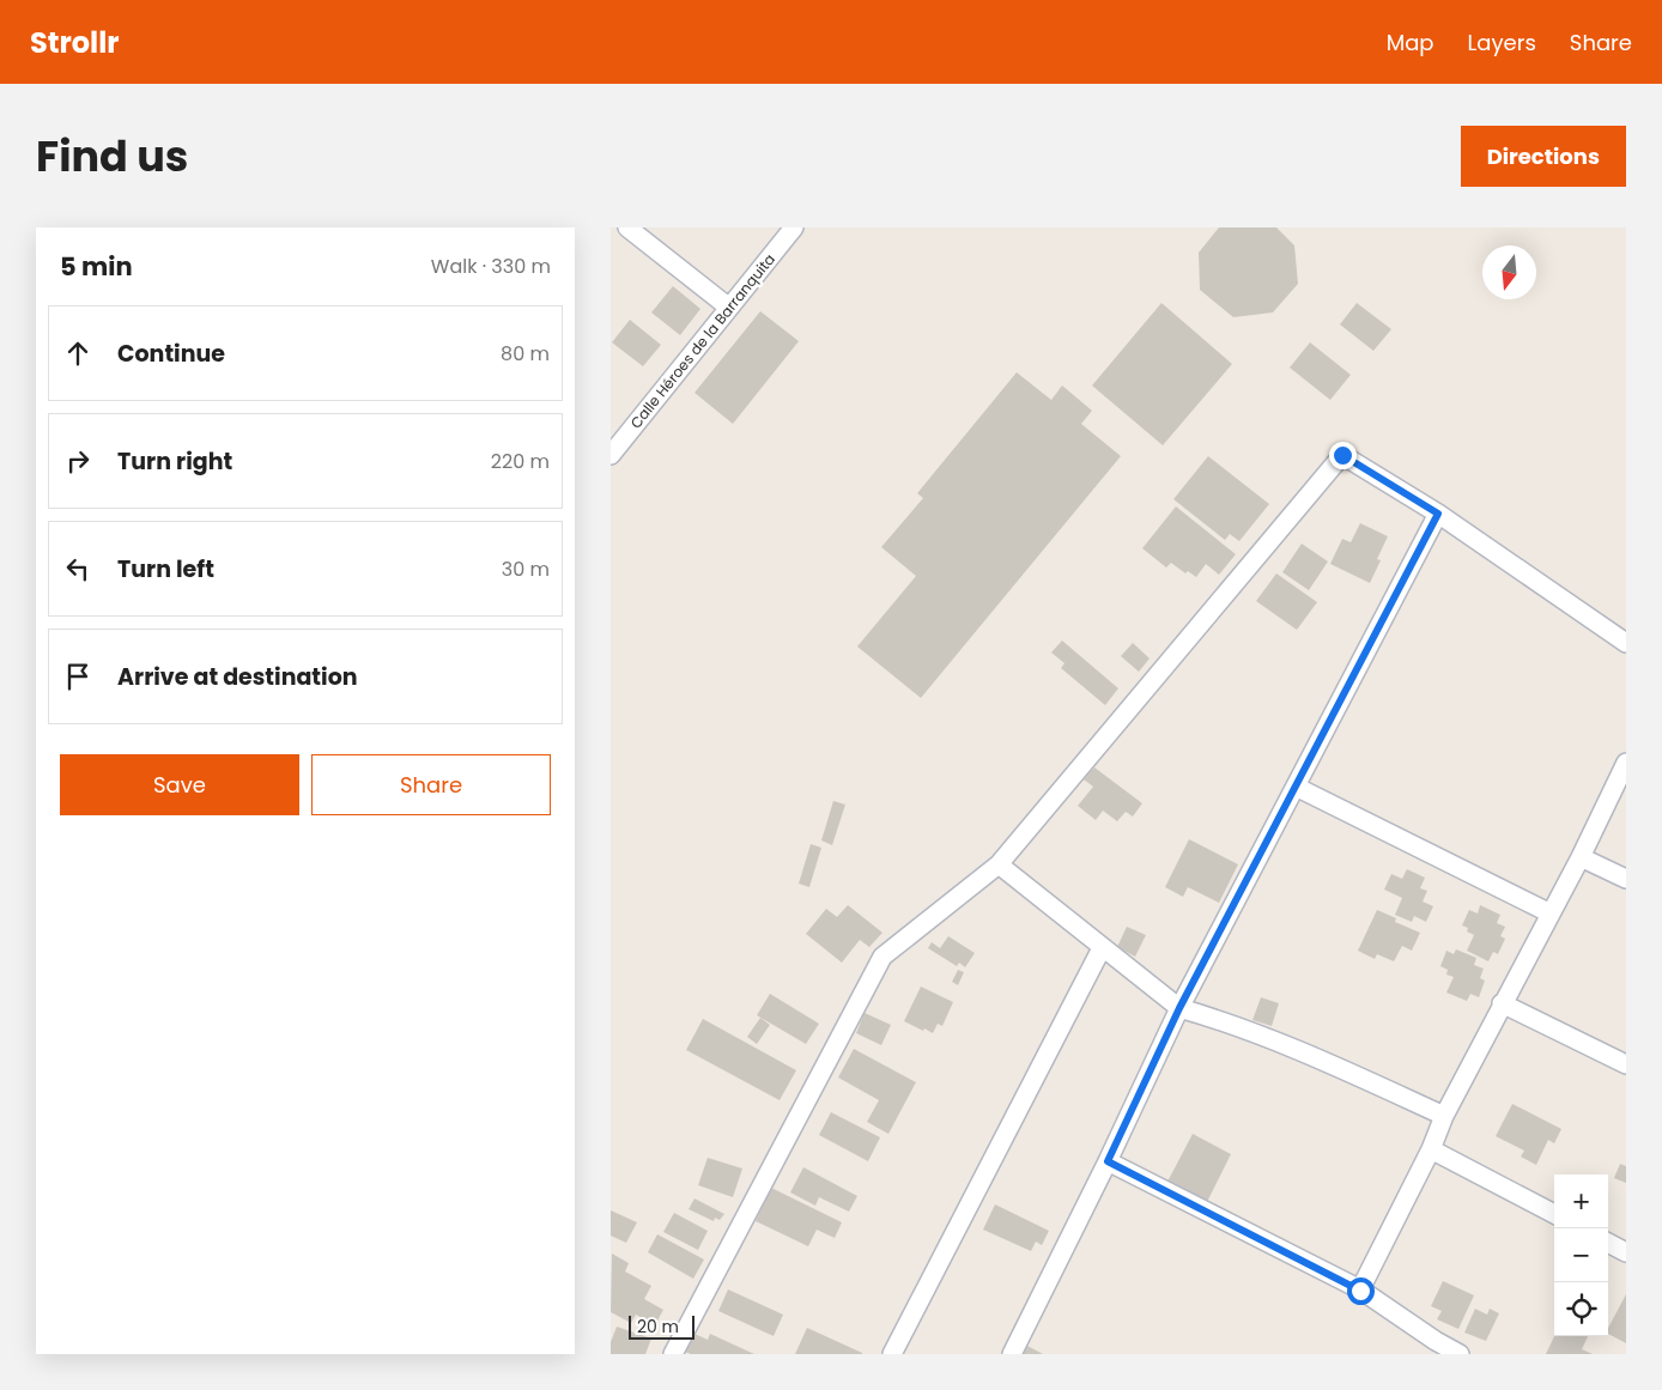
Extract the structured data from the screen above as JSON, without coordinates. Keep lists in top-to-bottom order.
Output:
{
  "streets": {
    "street": ["Calle Héroes de la Barranquita"]
  },
  "scale_bar": "20 m",
  "north": "bottom",
  "page": {
    "header": "Strollr",
    "nav": ["Map", "Layers", "Share"],
    "title": "Find us",
    "buttons": [
      "Directions",
      ["Save", "Share"]
    ],
    "heading": ["5 min", "Walk · 330 m"],
    "list": [
      ["Continue", "80 m"],
      ["Turn right", "220 m"],
      ["Turn left", "30 m"],
      "Arrive at destination"
    ],
    "map_buttons": ["+", "−"],
    "scale": "20 m"
  }
}
